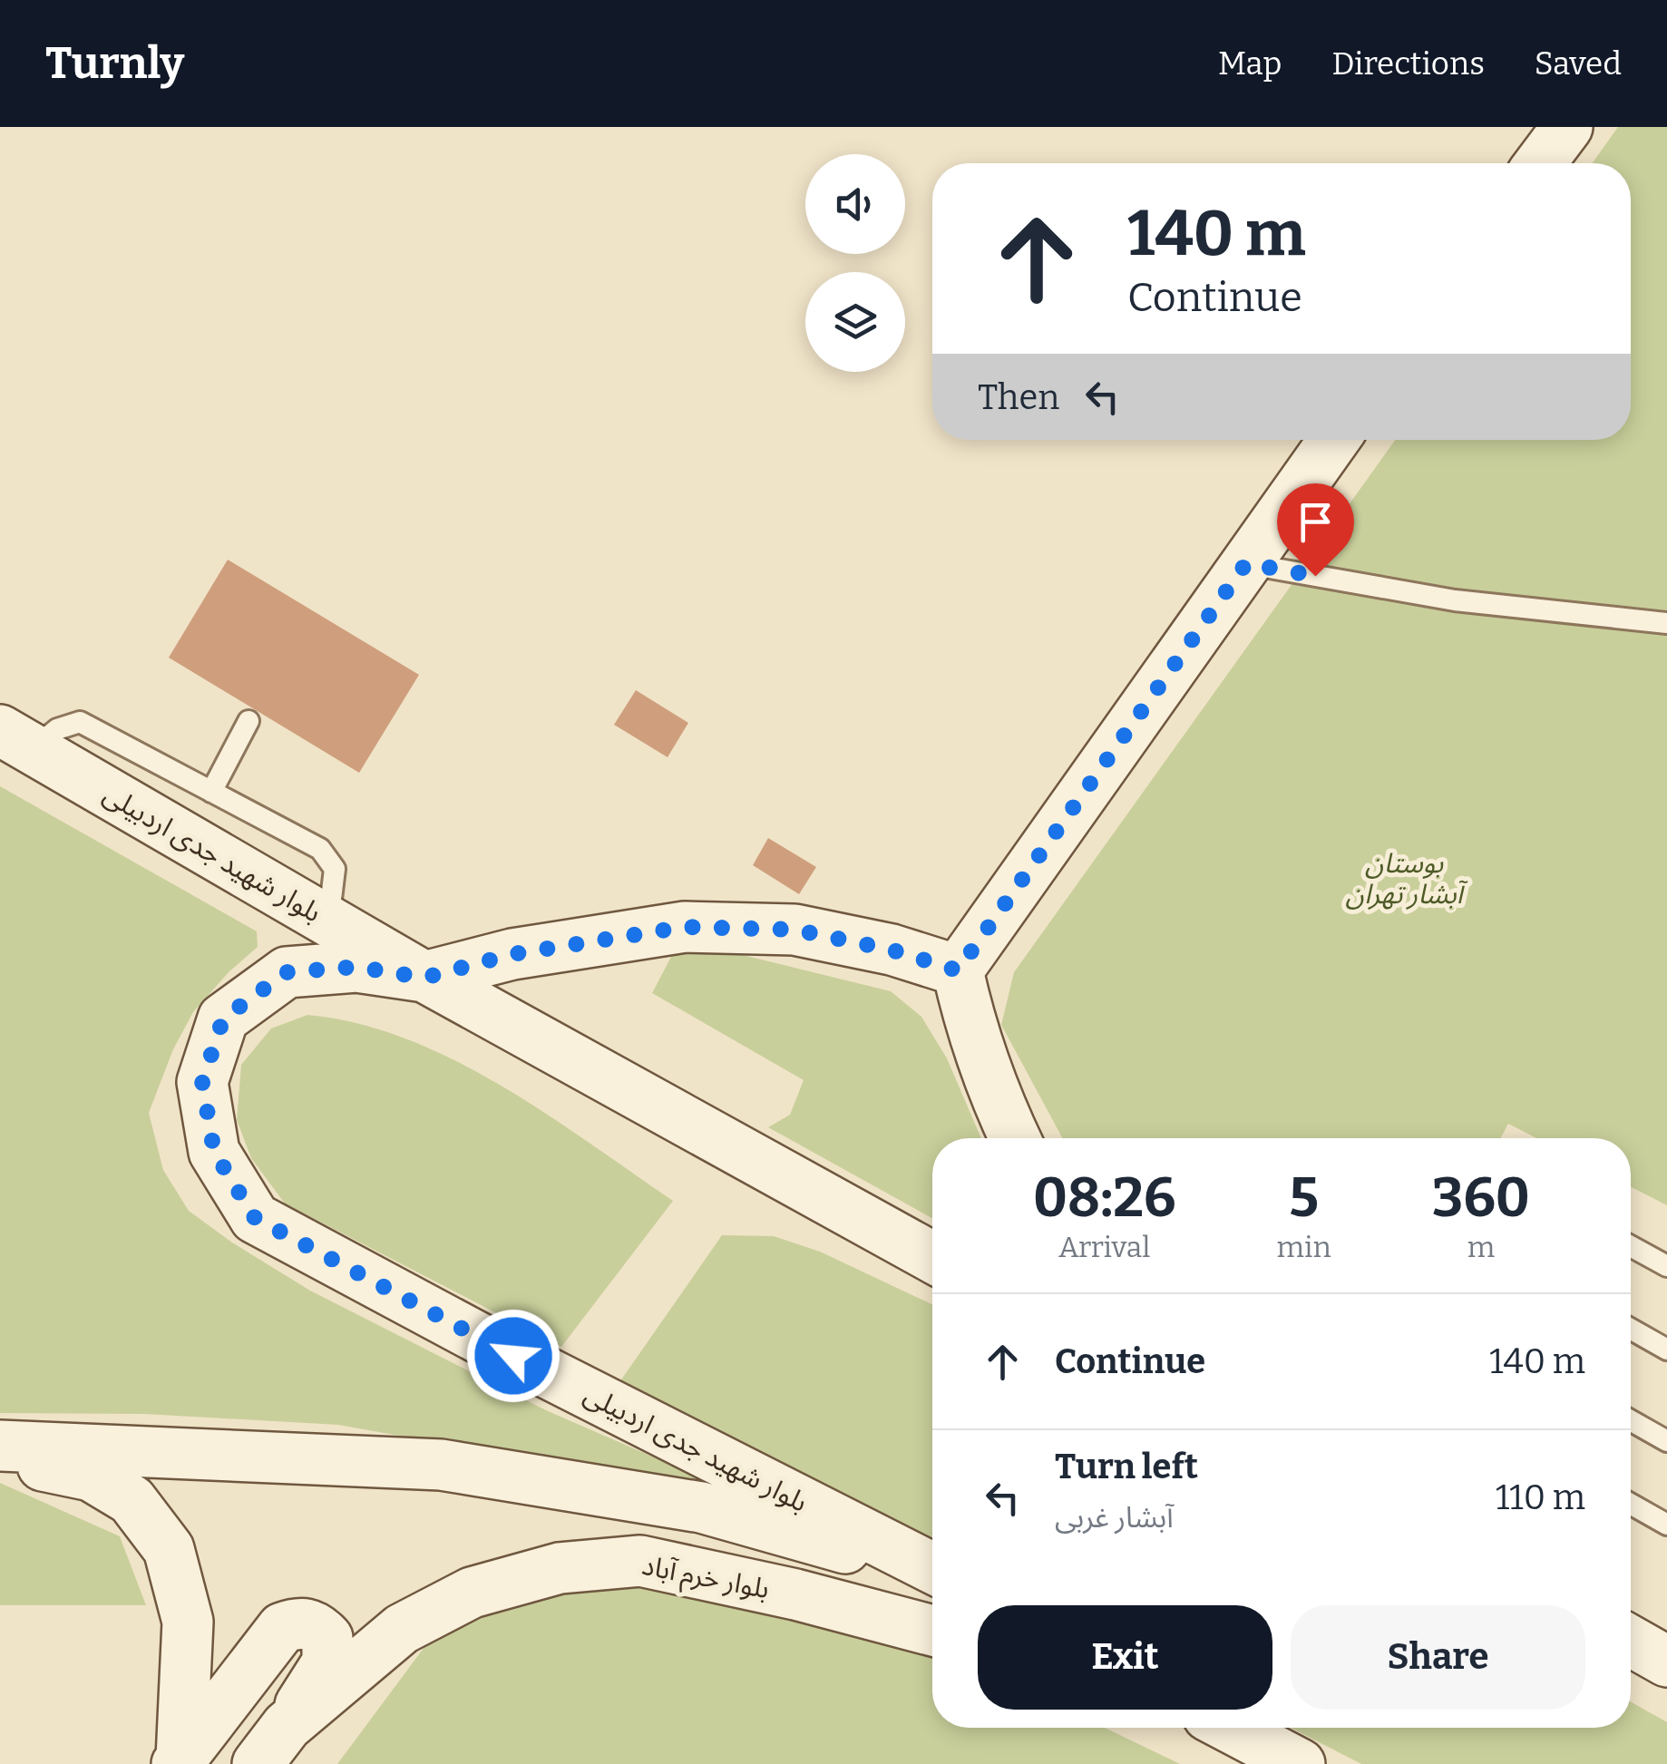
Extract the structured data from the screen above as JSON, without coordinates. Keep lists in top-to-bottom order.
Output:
{
  "streets": {
    "main road": ["بلوار شهید جدی اردبیلی", "بلوار خرم آباد"]
  },
  "parks": ["بوستان آبشار تهران"],
  "page": {
    "header": "Turnly",
    "nav": ["Map", "Directions", "Saved"],
    "turn": ["140 m", "Continue"],
    "then": "Then",
    "eta": [
      "08:26",
      "Arrival",
      "5",
      "min",
      "360",
      "m"
    ],
    "list": [
      {
        "name": "Continue",
        "value": "140 m"
      },
      {
        "name": "Turn left",
        "note": "آبشار غربی",
        "value": "110 m"
      }
    ],
    "buttons": ["Exit", "Share"]
  }
}
